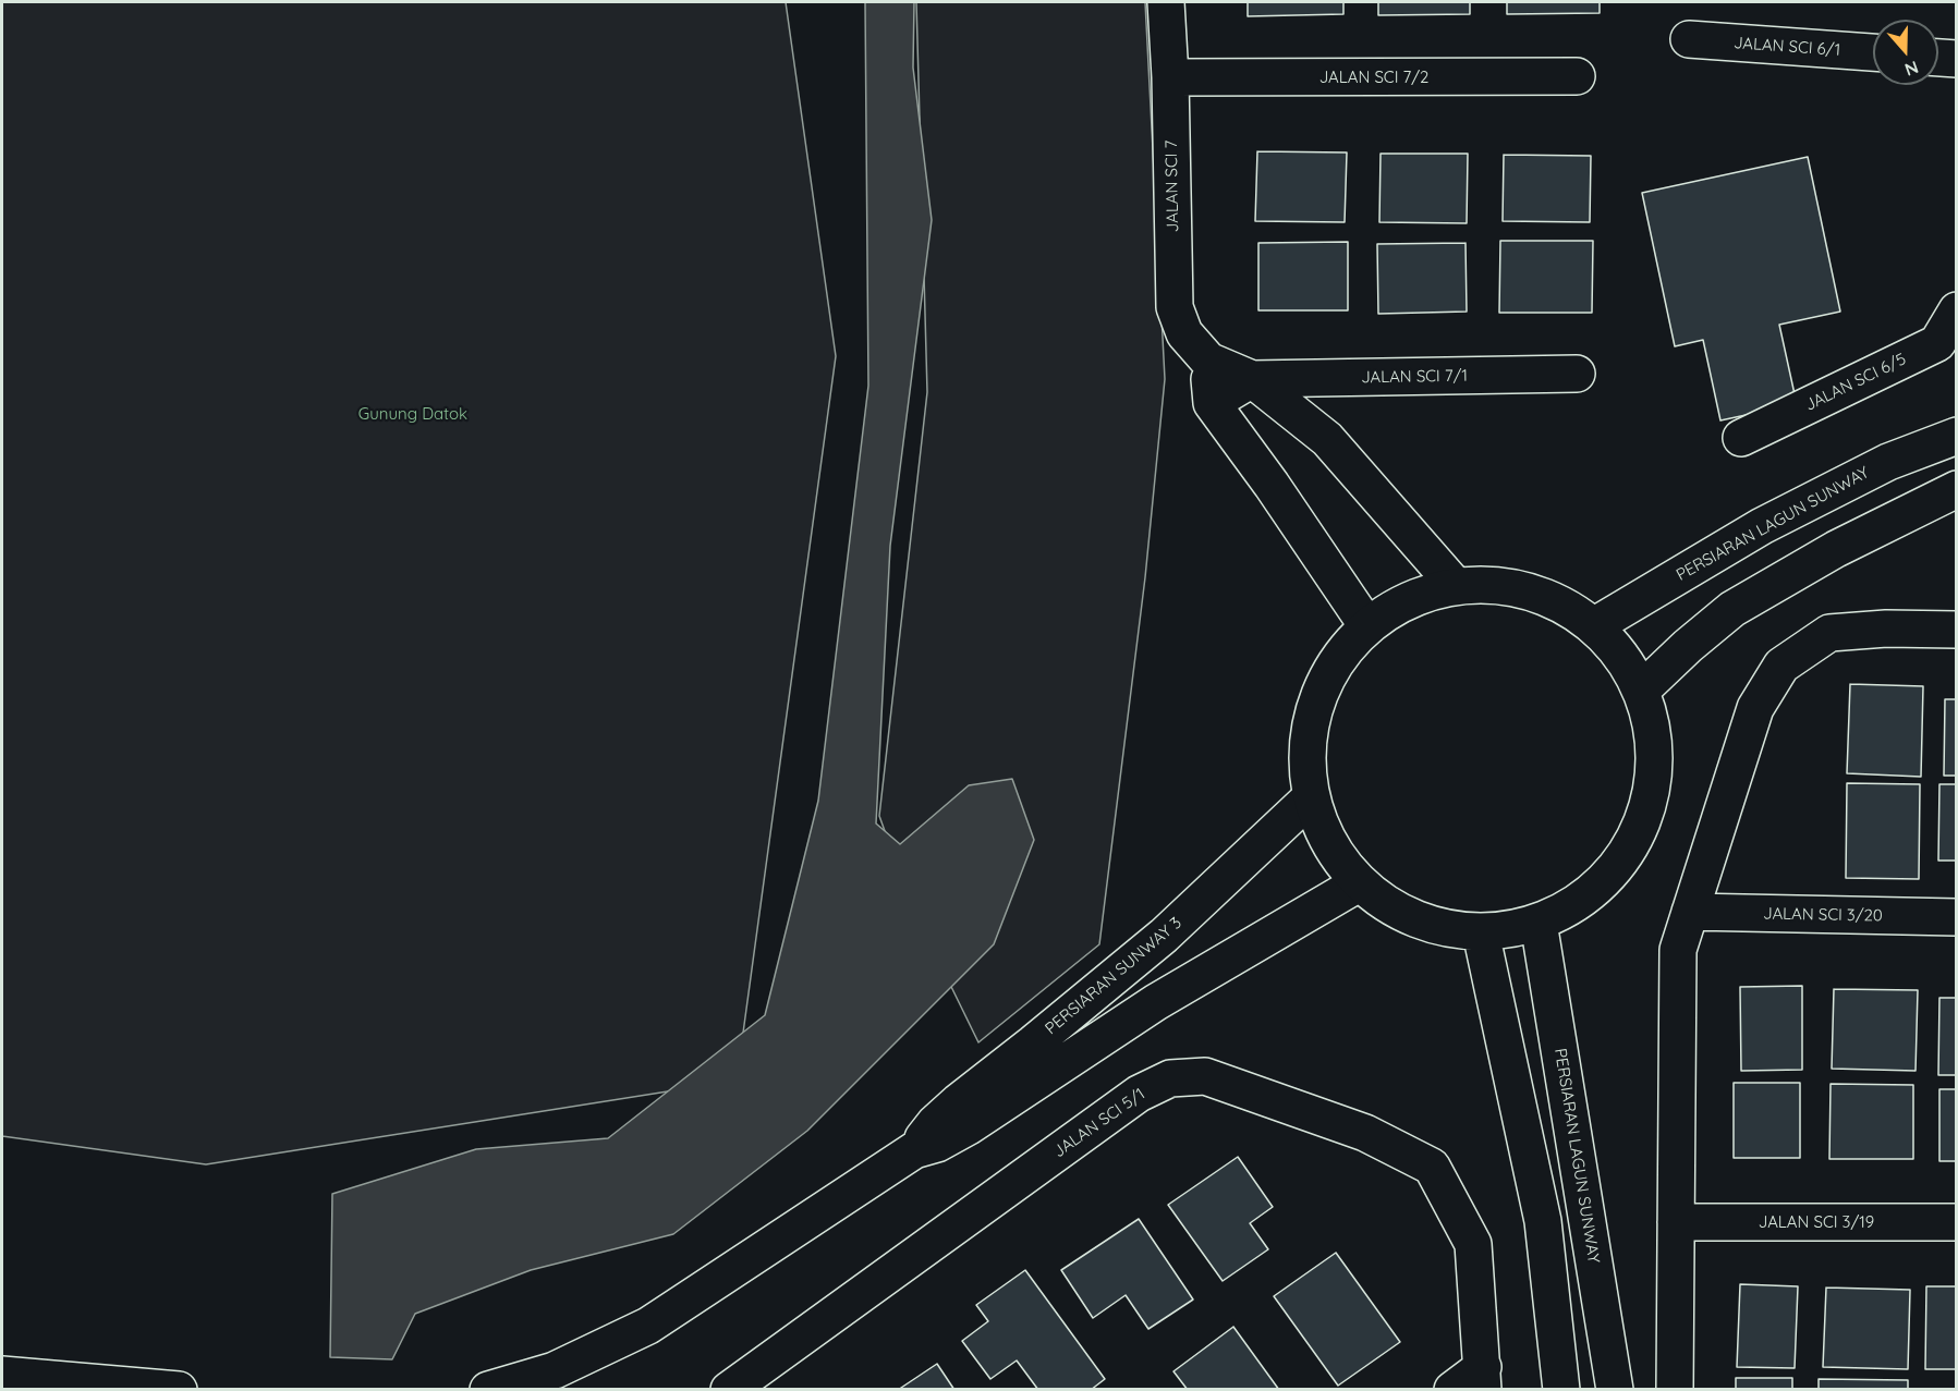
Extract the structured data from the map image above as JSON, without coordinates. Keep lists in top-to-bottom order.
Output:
{
  "streets": {
    "street": [
      "JALAN SCI 6/1",
      "JALAN SCI 7/2",
      "JALAN SCI 7",
      "JALAN SCI 7/1",
      "JALAN SCI 6/5",
      "PERSIARAN LAGUN SUNWAY",
      "JALAN SCI 3/20",
      "PERSIARAN SUNWAY 3",
      "JALAN SCI 5/1",
      "JALAN SCI 3/19"
    ]
  },
  "crossings": [
    ["JALAN SCI 7/2", "JALAN SCI 7"]
  ],
  "parks": ["Gunung Datok"],
  "north": "bottom"
}
